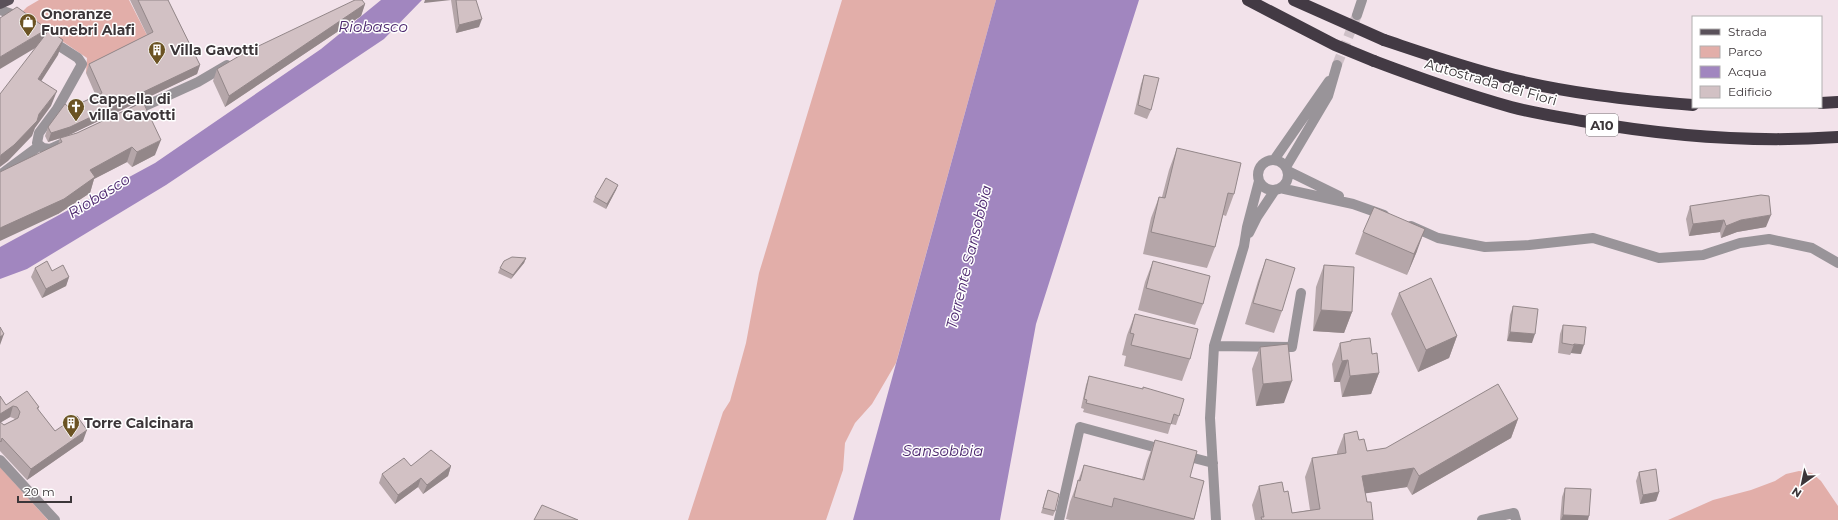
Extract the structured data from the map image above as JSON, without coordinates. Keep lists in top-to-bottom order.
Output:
{
  "streets": {
    "highway": ["Autostrada dei Fiori", "A10"]
  },
  "water": ["Riobasco", "Torrente Sansobbia", "Sansobbia"],
  "places": {
    "shop": ["Onoranze Funebri Alafi"],
    "building": ["Villa Gavotti", "Torre Calcinara"],
    "church": ["Cappella di villa Gavotti"]
  },
  "legend": [
    "Strada",
    "Parco",
    "Acqua",
    "Edificio"
  ],
  "scale_bar": "20 m",
  "north": "bottom left"
}
